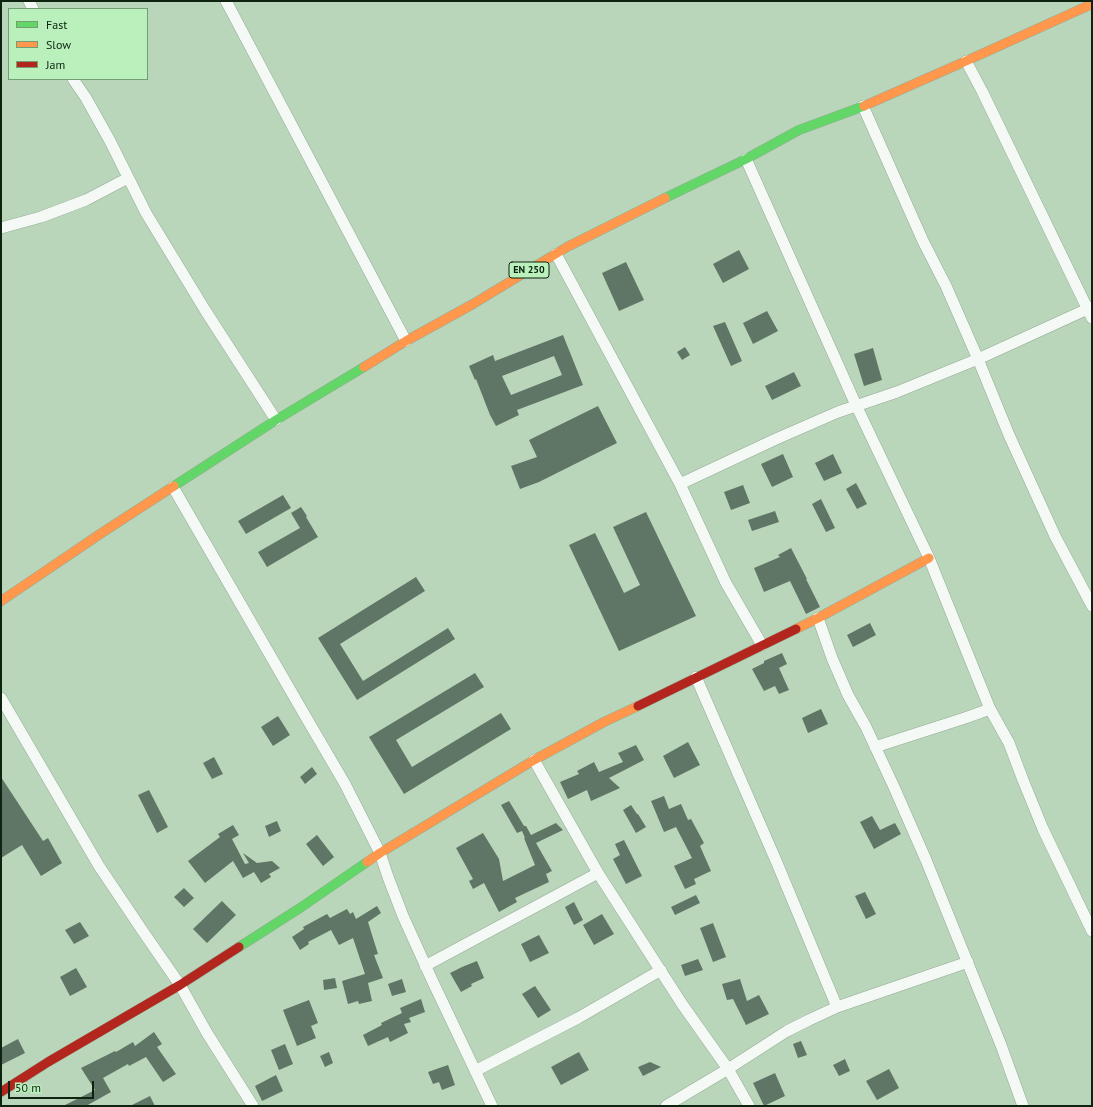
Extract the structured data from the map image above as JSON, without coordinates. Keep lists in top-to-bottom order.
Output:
{
  "streets": {
    "main road": ["EN 250"]
  },
  "legend": ["Fast", "Slow", "Jam"],
  "scale_bar": "50 m"
}
